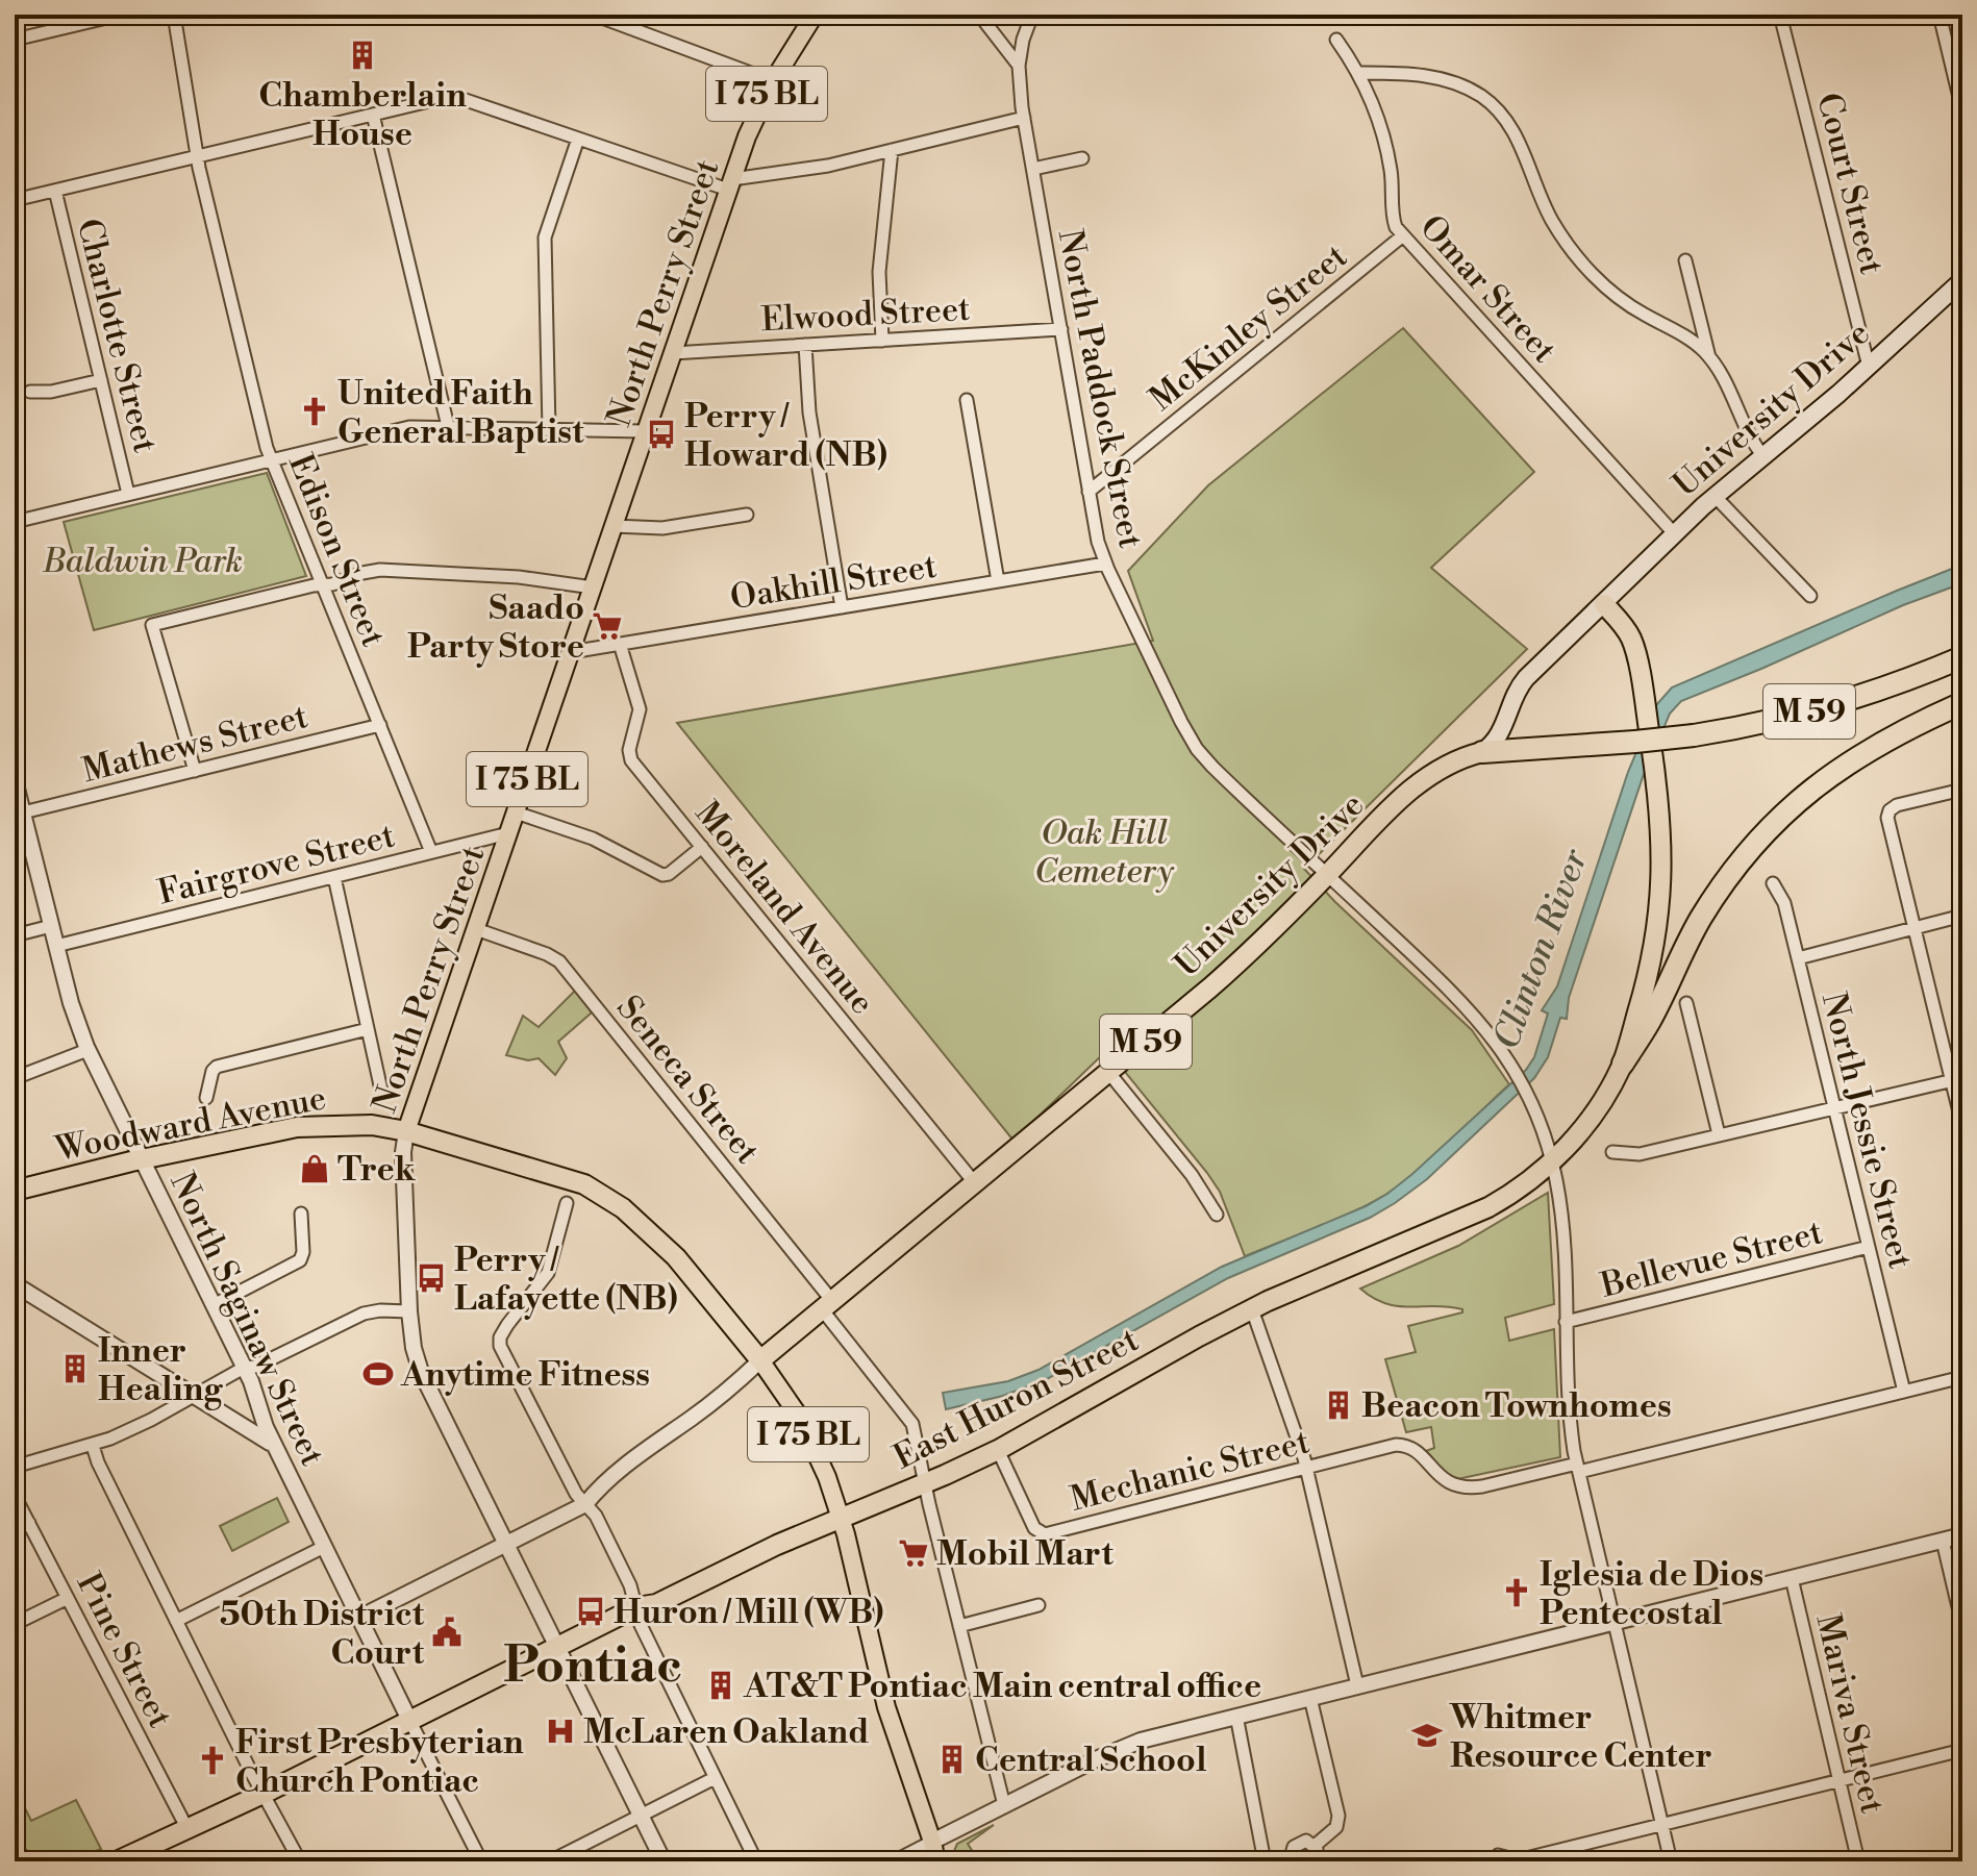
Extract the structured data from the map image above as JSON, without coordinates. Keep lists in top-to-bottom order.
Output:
{
  "streets": {
    "highway": [
      "I 75 BL",
      "University Drive",
      "M 59",
      "Woodward Avenue",
      "East Huron Street"
    ],
    "main road": ["North Perry Street"],
    "street": [
      "Court Street",
      "Omar Street",
      "Elwood Street",
      "McKinley Street",
      "Charlotte Street",
      "North Paddock Street",
      "Edison Street",
      "Oakhill Street",
      "Mathews Street",
      "Fairgrove Street",
      "Moreland Avenue",
      "Seneca Street",
      "North Jessie Street",
      "Bellevue Street",
      "North Saginaw Street",
      "Mechanic Street",
      "Pine Street",
      "Mariva Street"
    ]
  },
  "crossings": [
    ["Court Street", "University Drive"],
    ["Omar Street", "McKinley Street"],
    ["Omar Street", "University Drive"],
    ["North Perry Street", "Elwood Street"],
    ["North Perry Street", "University Drive"],
    ["North Perry Street", "Oakhill Street"],
    ["North Perry Street", "Fairgrove Street"],
    ["North Perry Street", "Seneca Street"],
    ["North Perry Street", "Woodward Avenue"],
    ["North Perry Street", "East Huron Street"],
    ["Elwood Street", "North Paddock Street"],
    ["McKinley Street", "North Paddock Street"],
    ["North Paddock Street", "University Drive"],
    ["North Paddock Street", "Oakhill Street"],
    ["North Paddock Street", "M 59"],
    ["North Paddock Street", "Bellevue Street"],
    ["North Paddock Street", "East Huron Street"],
    ["North Paddock Street", "Mechanic Street"],
    ["University Drive", "M 59"],
    ["University Drive", "Moreland Avenue"],
    ["University Drive", "Seneca Street"],
    ["University Drive", "Woodward Avenue"],
    ["University Drive", "North Saginaw Street"],
    ["Edison Street", "Mathews Street"],
    ["Edison Street", "Fairgrove Street"],
    ["Oakhill Street", "Moreland Avenue"],
    ["M 59", "North Saginaw Street"],
    ["M 59", "East Huron Street"],
    ["M 59", "Pine Street"],
    ["Mathews Street", "North Saginaw Street"],
    ["Fairgrove Street", "North Saginaw Street"],
    ["Seneca Street", "East Huron Street"],
    ["Woodward Avenue", "North Saginaw Street"],
    ["Woodward Avenue", "East Huron Street"],
    ["North Jessie Street", "Bellevue Street"],
    ["North Jessie Street", "Mechanic Street"],
    ["North Saginaw Street", "East Huron Street"],
    ["East Huron Street", "Mechanic Street"]
  ],
  "districts": ["Pontiac"],
  "water": ["Clinton River"],
  "parks": ["Baldwin Park", "Oak Hill Cemetery"],
  "places": {
    "building": [
      "Chamberlain House",
      "Inner Healing",
      "Beacon Townhomes",
      "AT&T Pontiac Main central office",
      "Central School"
    ],
    "church": ["United Faith General Baptist", "Iglesia de Dios Pentecostal", "First Presbyterian Church Pontiac"],
    "bus stop": ["Perry / Howard (NB)", "Perry / Lafayette (NB)", "Huron / Mill (WB)"],
    "supermarket": ["Saado Party Store", "Mobil Mart"],
    "shop": ["Trek"],
    "sports": ["Anytime Fitness"],
    "public building": ["50th District Court"],
    "hospital": ["McLaren Oakland"],
    "school or university": ["Whitmer Resource Center"]
  }
}
